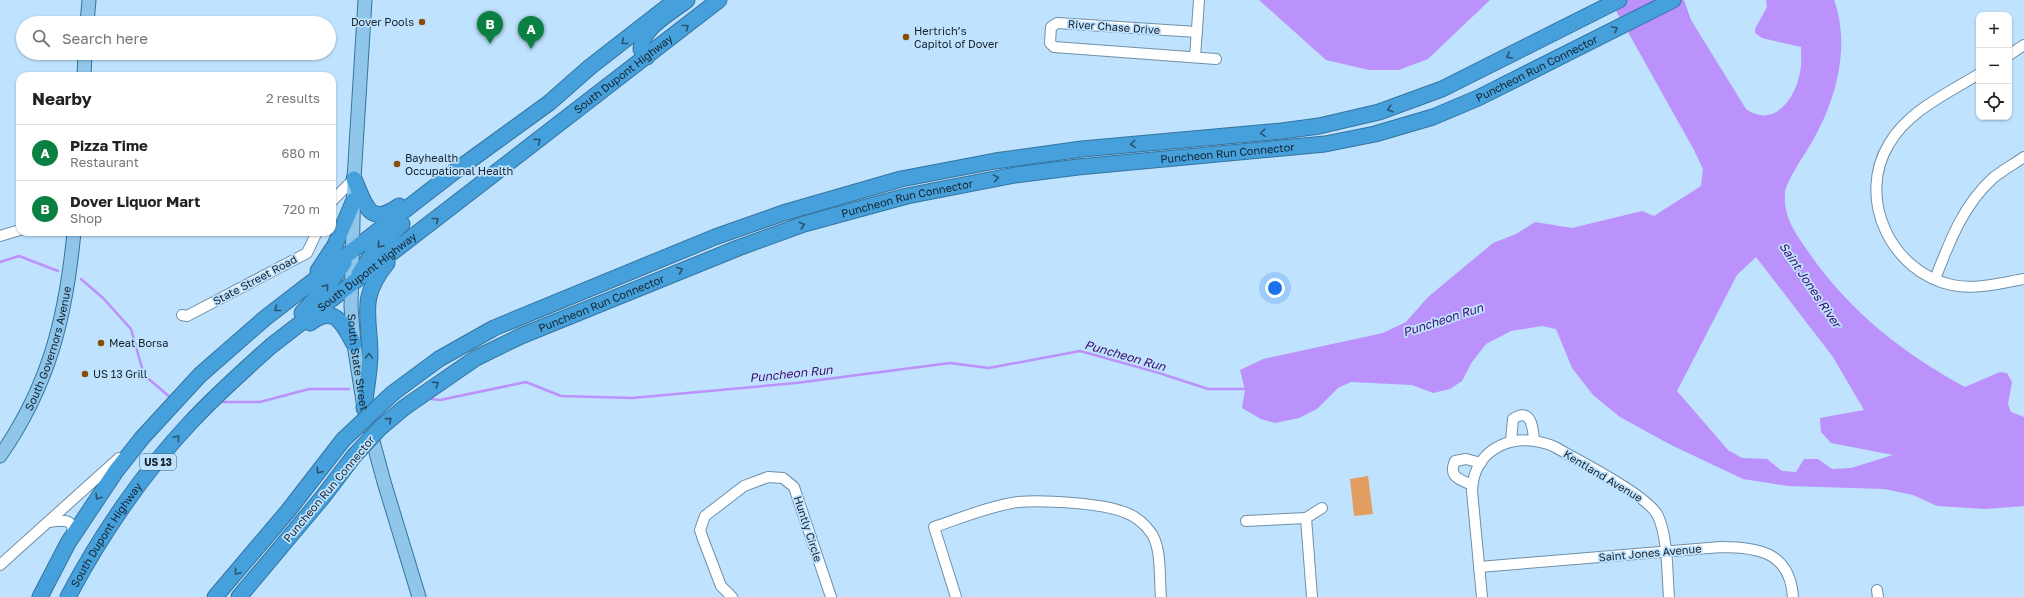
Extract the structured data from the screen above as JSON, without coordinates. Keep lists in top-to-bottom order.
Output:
{
  "streets": {
    "highway": ["Puncheon Run Connector", "South Dupont Highway", "US 13"],
    "main road": ["South Governors Avenue", "South State Street"],
    "street": [
      "River Chase Drive",
      "State Street Road",
      "Kentland Avenue",
      "Huntly Circle",
      "Saint Jones Avenue"
    ]
  },
  "crossings": [
    ["South Dupont Highway", "South State Street"],
    ["South State Street", "US 13"],
    ["Kentland Avenue", "Saint Jones Avenue"]
  ],
  "water": ["Saint Jones River", "Puncheon Run"],
  "places": [
    "Dover Pools",
    "Hertrich’s Capitol of Dover",
    "Bayhealth Occupational Health",
    "Meat Borsa",
    "US 13 Grill"
  ],
  "page": {
    "pins": ["B", "A"],
    "map_buttons": ["+", "−"],
    "search": "Search here",
    "heading": ["Nearby", "2 results"],
    "list": [
      {
        "mark": "A",
        "name": "Pizza Time",
        "note": "Restaurant",
        "value": "680 m"
      },
      {
        "mark": "B",
        "name": "Dover Liquor Mart",
        "note": "Shop",
        "value": "720 m"
      }
    ]
  }
}
